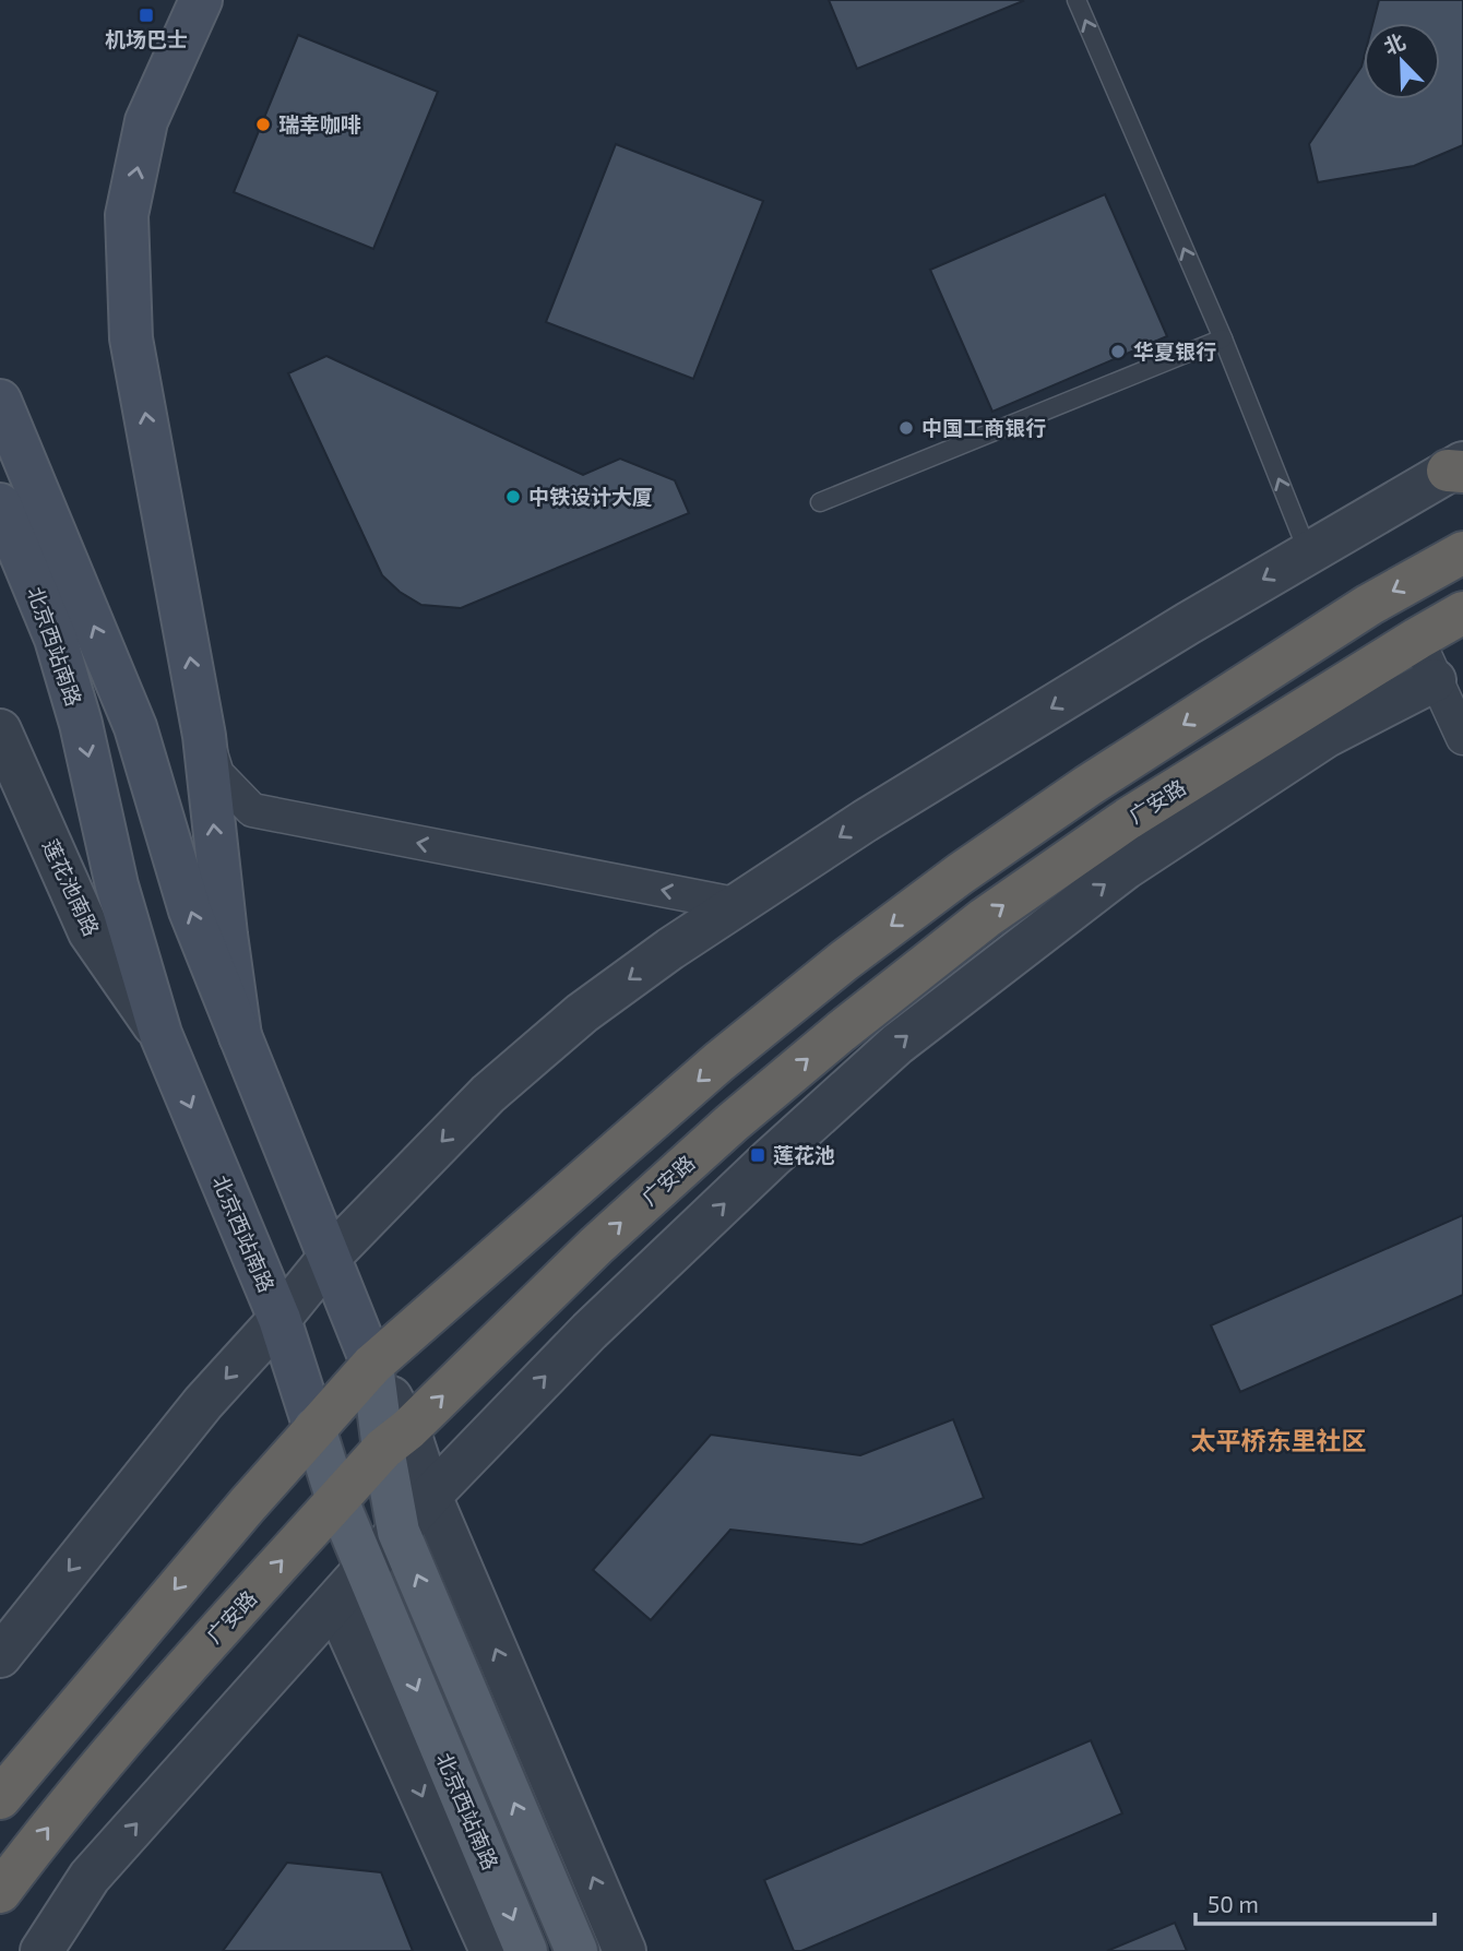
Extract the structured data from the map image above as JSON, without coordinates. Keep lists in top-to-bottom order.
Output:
{
  "streets": {
    "highway": ["广安路"],
    "main road": ["北京西站南路"],
    "street": ["莲花池南路"]
  },
  "crossings": [
    ["北京西站南路", "广安路"],
    ["北京西站南路", "莲花池南路"]
  ],
  "districts": ["太平桥东里社区"],
  "places": {
    "transit": ["机场巴士", "莲花池"],
    "other": [
      "瑞幸咖啡",
      "华夏银行",
      "中国工商银行",
      "中铁设计大厦"
    ]
  },
  "scale_bar": "50 m",
  "north": "top left"
}
